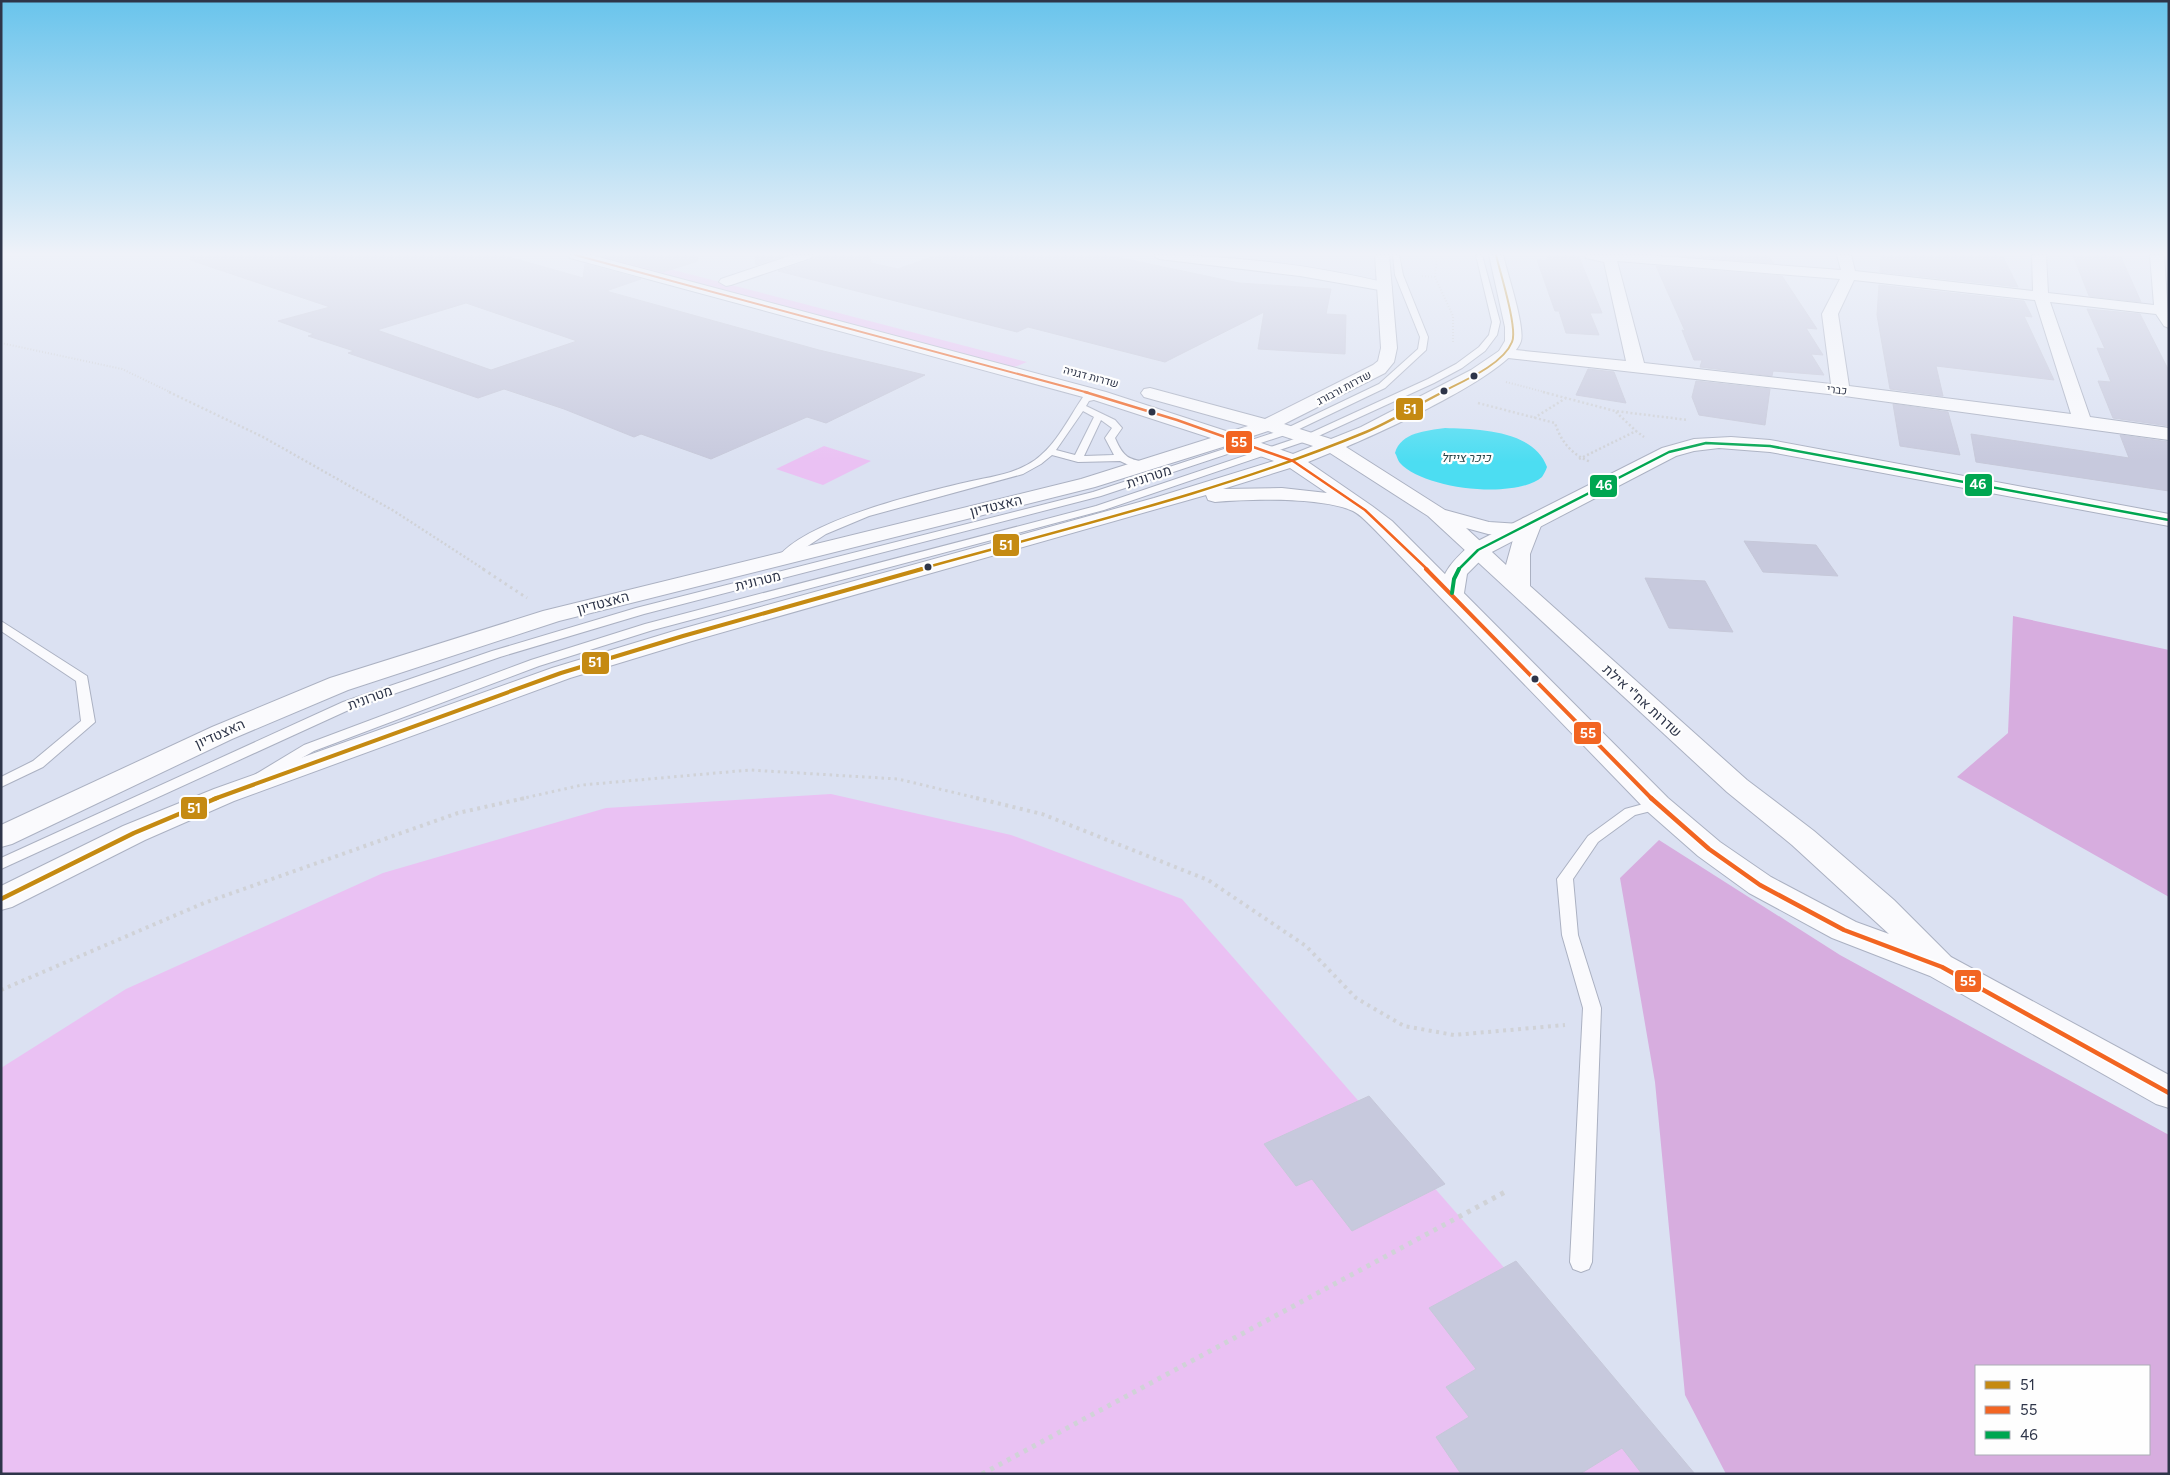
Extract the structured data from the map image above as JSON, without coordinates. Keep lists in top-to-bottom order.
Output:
{
  "streets": {
    "street": [
      "שדרות דגניה",
      "שדרות ורבורג",
      "כברי",
      "האצטדיון",
      "שדרות אח\"י אילת"
    ],
    "lane": ["מטרונית"]
  },
  "crossings": [
    ["שדרות דגניה", "שדרות ורבורג"],
    ["שדרות דגניה", "מטרונית"],
    ["שדרות דגניה", "האצטדיון"],
    ["שדרות דגניה", "שדרות אח\"י אילת"],
    ["שדרות ורבורג", "מטרונית"],
    ["שדרות ורבורג", "האצטדיון"],
    ["מטרונית", "האצטדיון"],
    ["מטרונית", "שדרות אח\"י אילת"]
  ],
  "water": ["כיכר צייזל"],
  "lines": ["transit line 51", "transit line 55", "transit line 46"],
  "legend": ["51", "55", "46"]
}
